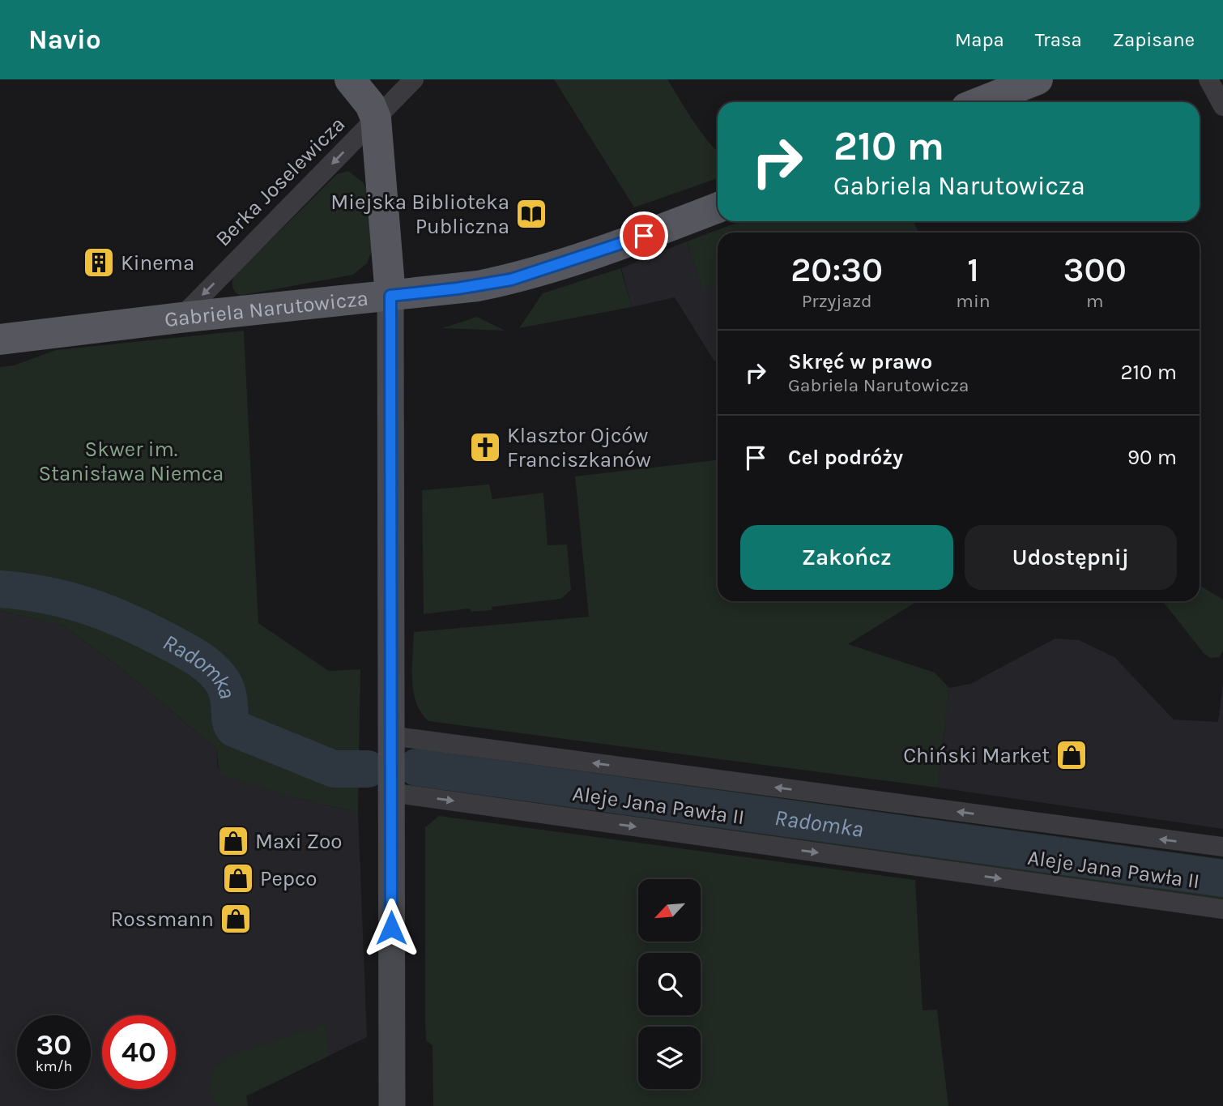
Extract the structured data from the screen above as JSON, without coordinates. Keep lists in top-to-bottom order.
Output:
{
  "streets": {
    "main road": ["Gabriela Narutowicza"],
    "street": ["Berka Joselewicza", "Aleje Jana Pawła II"]
  },
  "crossings": [
    ["Berka Joselewicza", "Gabriela Narutowicza"]
  ],
  "one_way": ["Berka Joselewicza"],
  "water": ["Radomka"],
  "parks": ["Skwer im. Stanisława Niemca"],
  "places": {
    "library": ["Miejska Biblioteka Publiczna"],
    "building": ["Kinema"],
    "church": ["Klasztor Ojców Franciszkanów"],
    "shop": [
      "Chiński Market",
      "Maxi Zoo",
      "Pepco",
      "Rossmann"
    ]
  },
  "north": "bottom left",
  "page": {
    "header": "Navio",
    "nav": ["Mapa", "Trasa", "Zapisane"],
    "turn": ["210 m", "Gabriela Narutowicza"],
    "eta": [
      "20:30",
      "Przyjazd",
      "1",
      "min",
      "300",
      "m"
    ],
    "list": [
      {
        "name": "Skręć w prawo",
        "note": "Gabriela Narutowicza",
        "value": "210 m"
      },
      {
        "name": "Cel podróży",
        "value": "90 m"
      }
    ],
    "buttons": ["Zakończ", "Udostępnij"],
    "speed": "30 km/h",
    "limit": "40"
  }
}
